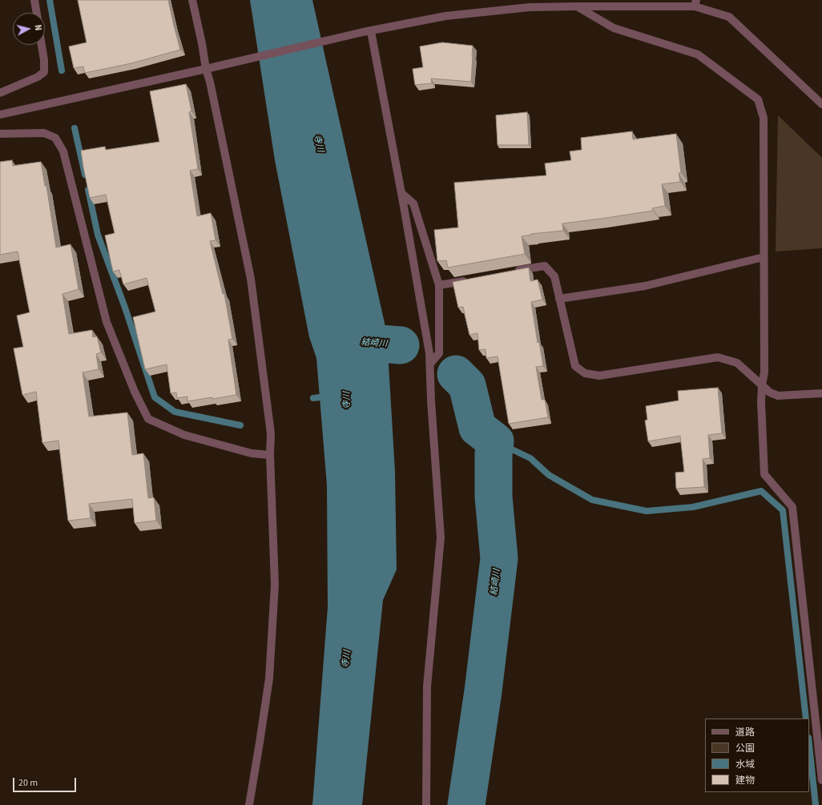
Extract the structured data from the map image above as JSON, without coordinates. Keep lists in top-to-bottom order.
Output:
{
  "water": ["寺川", "結崎川"],
  "legend": [
    "道路",
    "公園",
    "水域",
    "建物"
  ],
  "scale_bar": "20 m",
  "north": "right"
}
